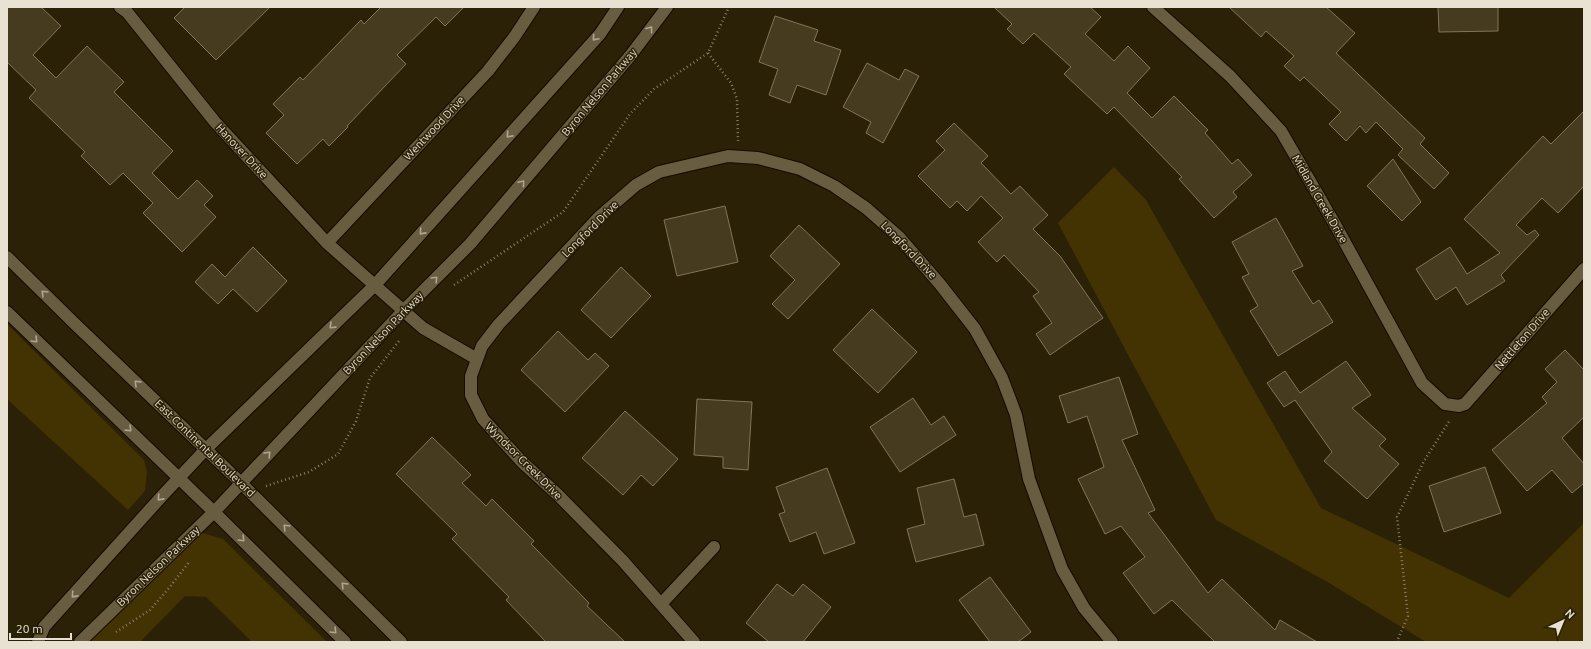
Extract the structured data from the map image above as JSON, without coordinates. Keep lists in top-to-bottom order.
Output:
{
  "streets": {
    "street": [
      "Byron Nelson Parkway",
      "Wentwood Drive",
      "Hanover Drive",
      "Midland Creek Drive",
      "Longford Drive",
      "Nettleton Drive",
      "East Continental Boulevard",
      "Wyndsor Creek Drive"
    ]
  },
  "crossings": [
    ["Byron Nelson Parkway", "East Continental Boulevard"],
    ["Wentwood Drive", "Hanover Drive"],
    ["Midland Creek Drive", "Nettleton Drive"],
    ["Longford Drive", "Wyndsor Creek Drive"]
  ],
  "scale_bar": "20 m",
  "north": "top right"
}
